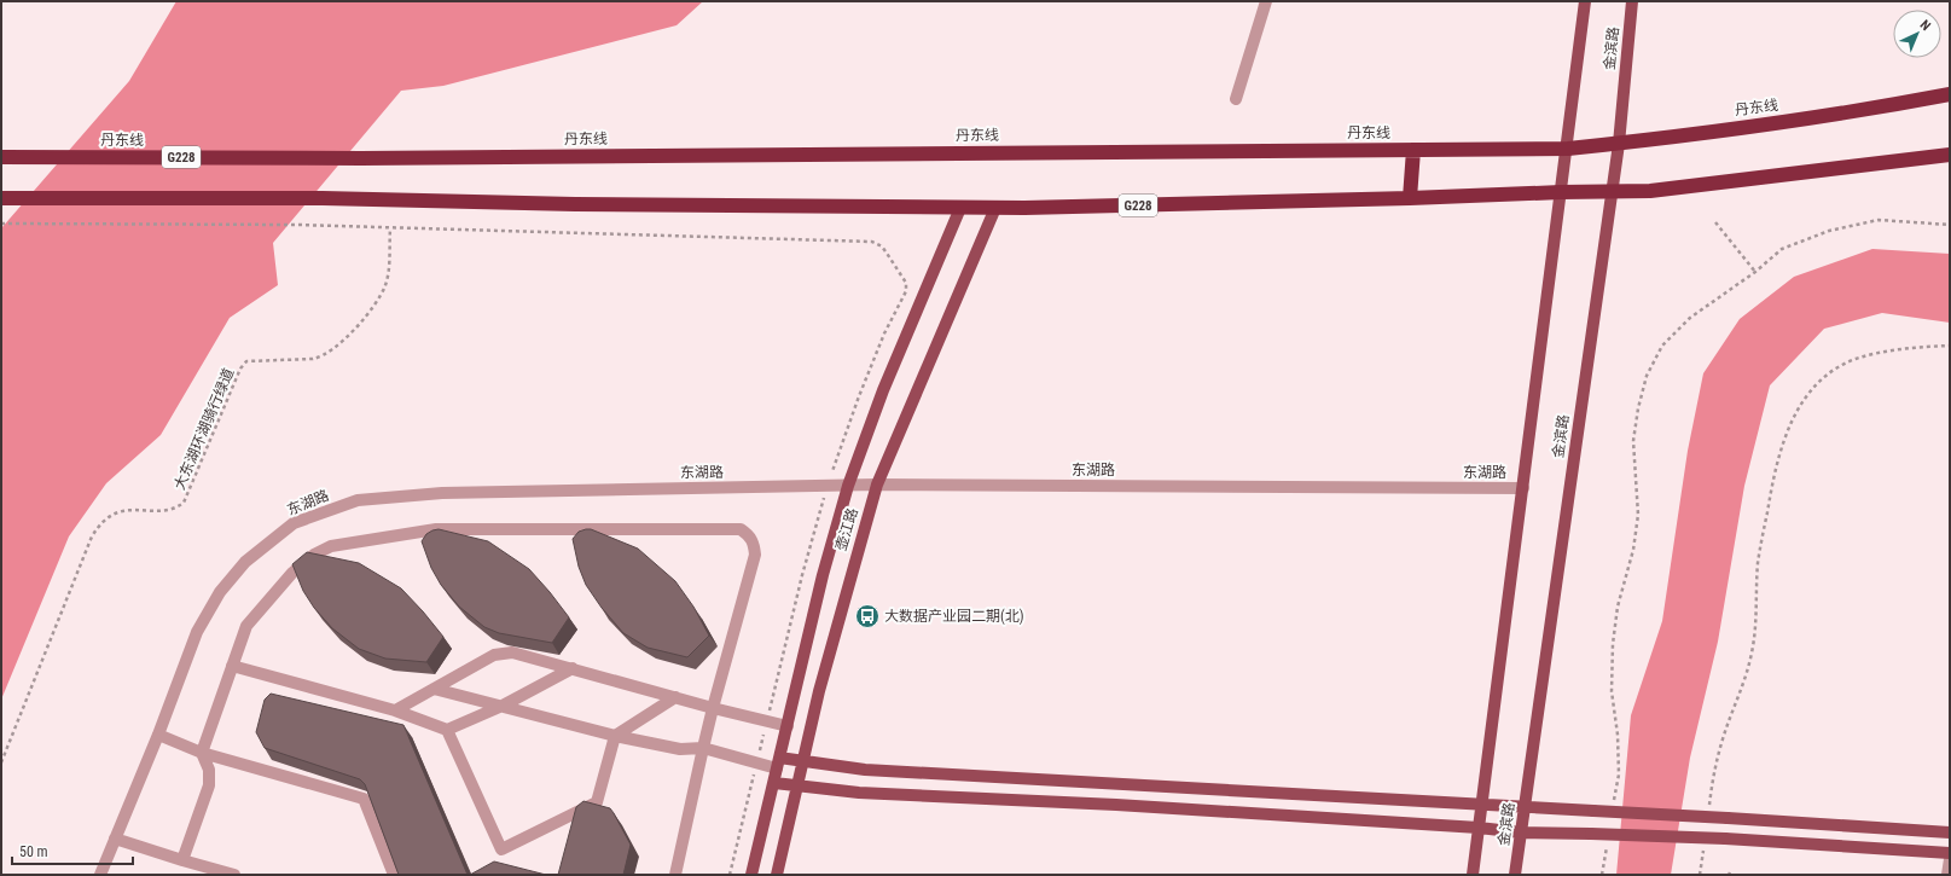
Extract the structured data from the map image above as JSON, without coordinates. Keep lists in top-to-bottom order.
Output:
{
  "streets": {
    "highway": ["丹东线", "G228"],
    "main road": ["金滨路", "壶江路"],
    "street": ["东湖路"],
    "path": ["大东湖环湖骑行绿道"]
  },
  "crossings": [
    ["金滨路", "丹东线"],
    ["金滨路", "G228"],
    ["金滨路", "东湖路"],
    ["G228", "壶江路"],
    ["东湖路", "壶江路"]
  ],
  "places": {
    "bus stop": ["大数据产业园二期(北)"]
  },
  "scale_bar": "50 m",
  "north": "top right"
}
